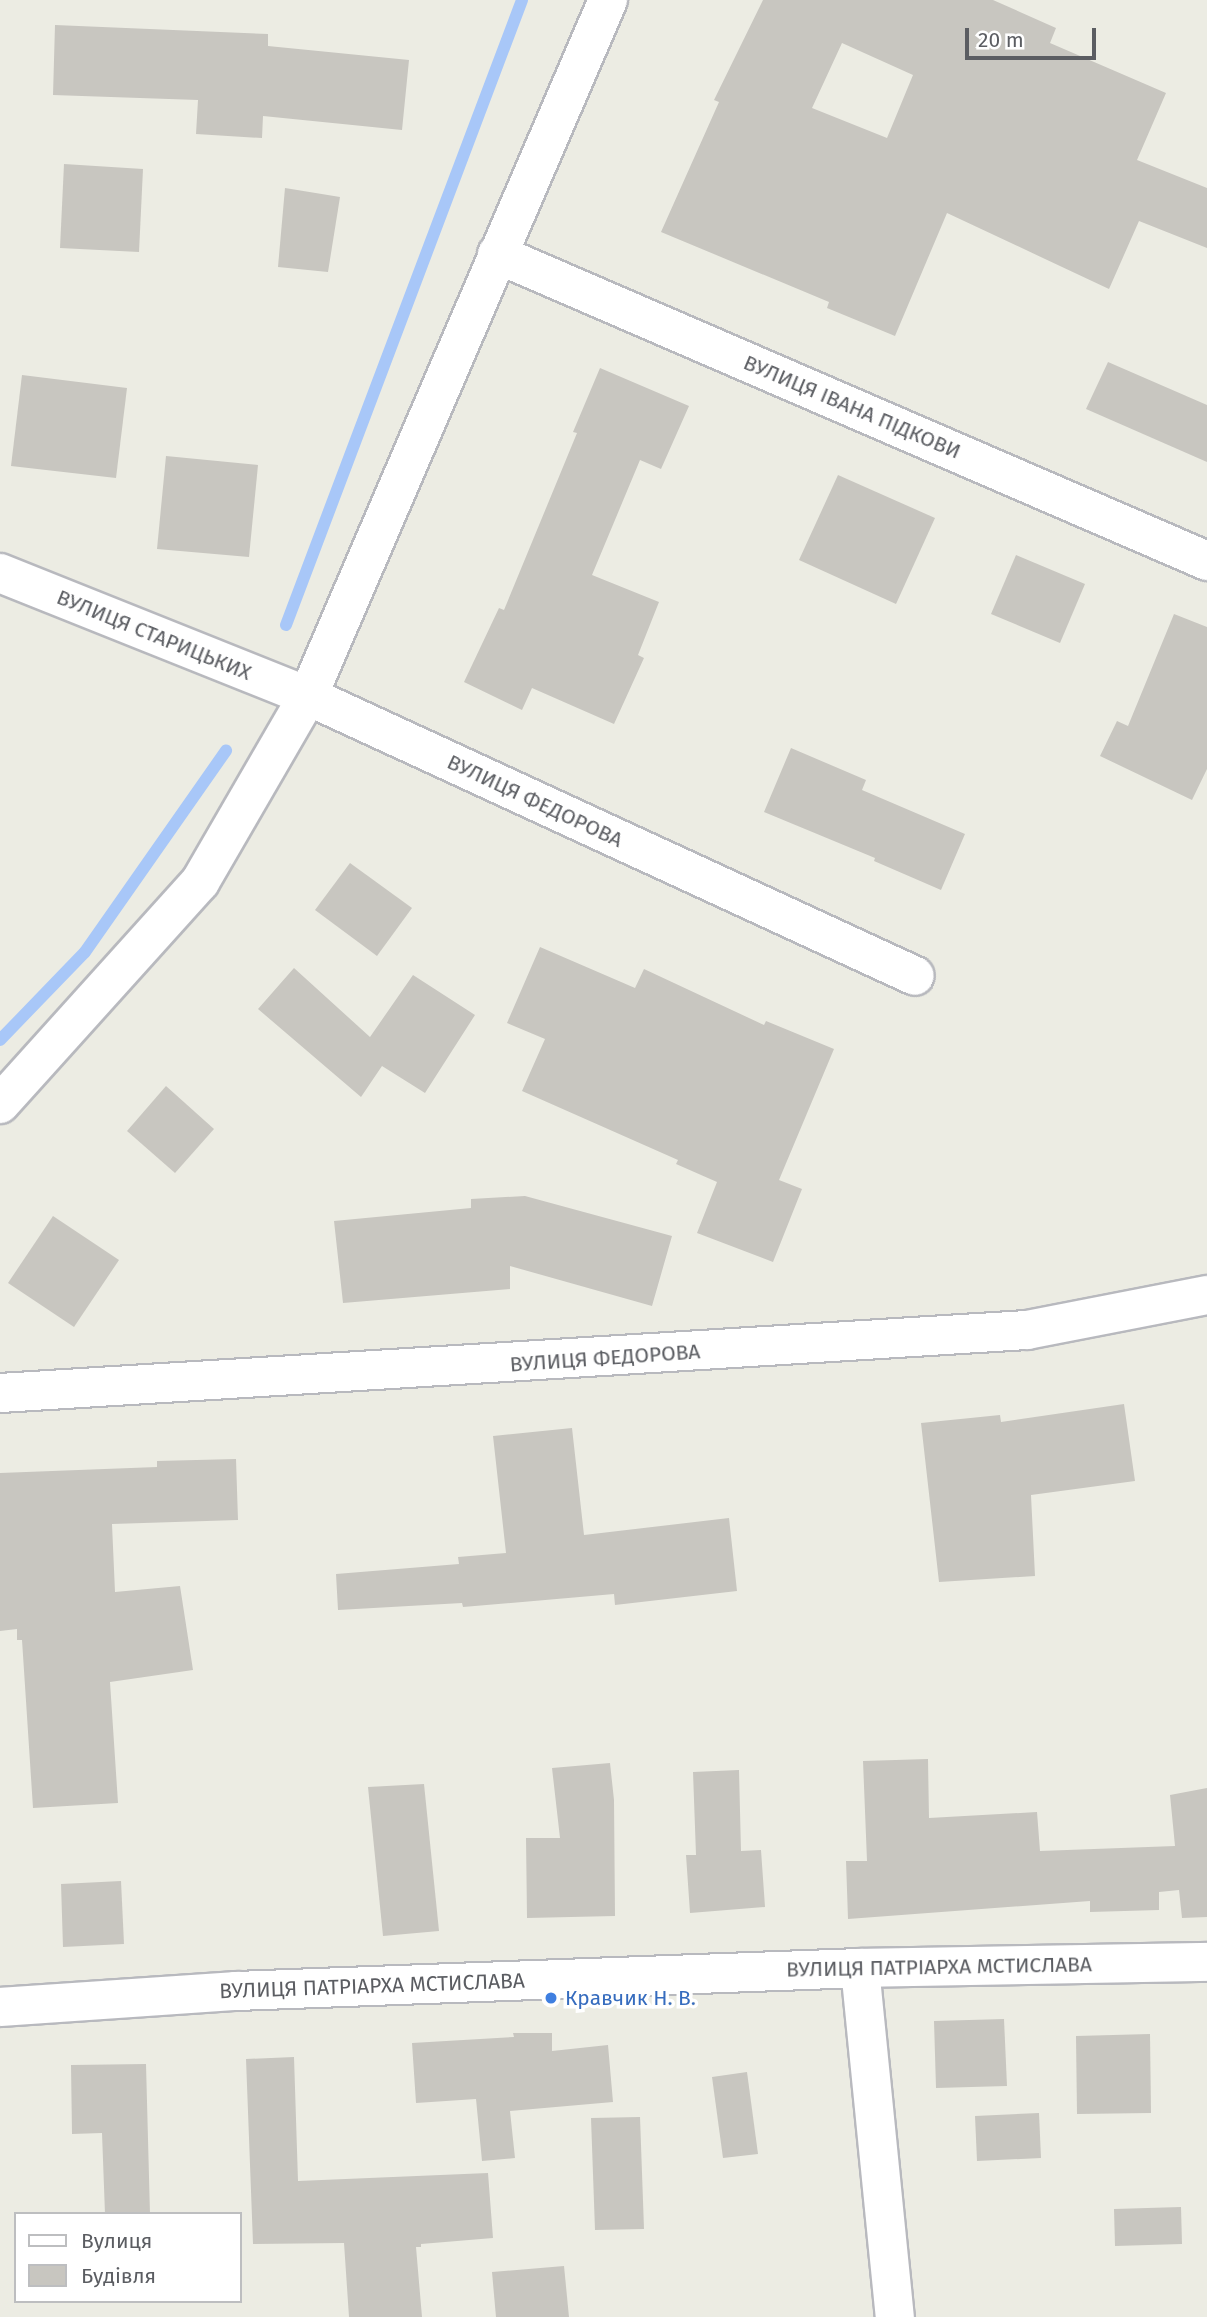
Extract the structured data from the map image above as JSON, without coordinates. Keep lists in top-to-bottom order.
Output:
{
  "streets": {
    "street": [
      "ВУЛИЦЯ ІВАНА ПІДКОВИ",
      "ВУЛИЦЯ СТАРИЦЬКИХ",
      "ВУЛИЦЯ ФЕДОРОВА",
      "ВУЛИЦЯ ПАТРІАРХА МСТИСЛАВА"
    ]
  },
  "crossings": [
    ["ВУЛИЦЯ СТАРИЦЬКИХ", "ВУЛИЦЯ ФЕДОРОВА"]
  ],
  "places": ["Кравчик Н. В."],
  "legend": ["Вулиця", "Будівля"],
  "scale_bar": "20 m"
}
